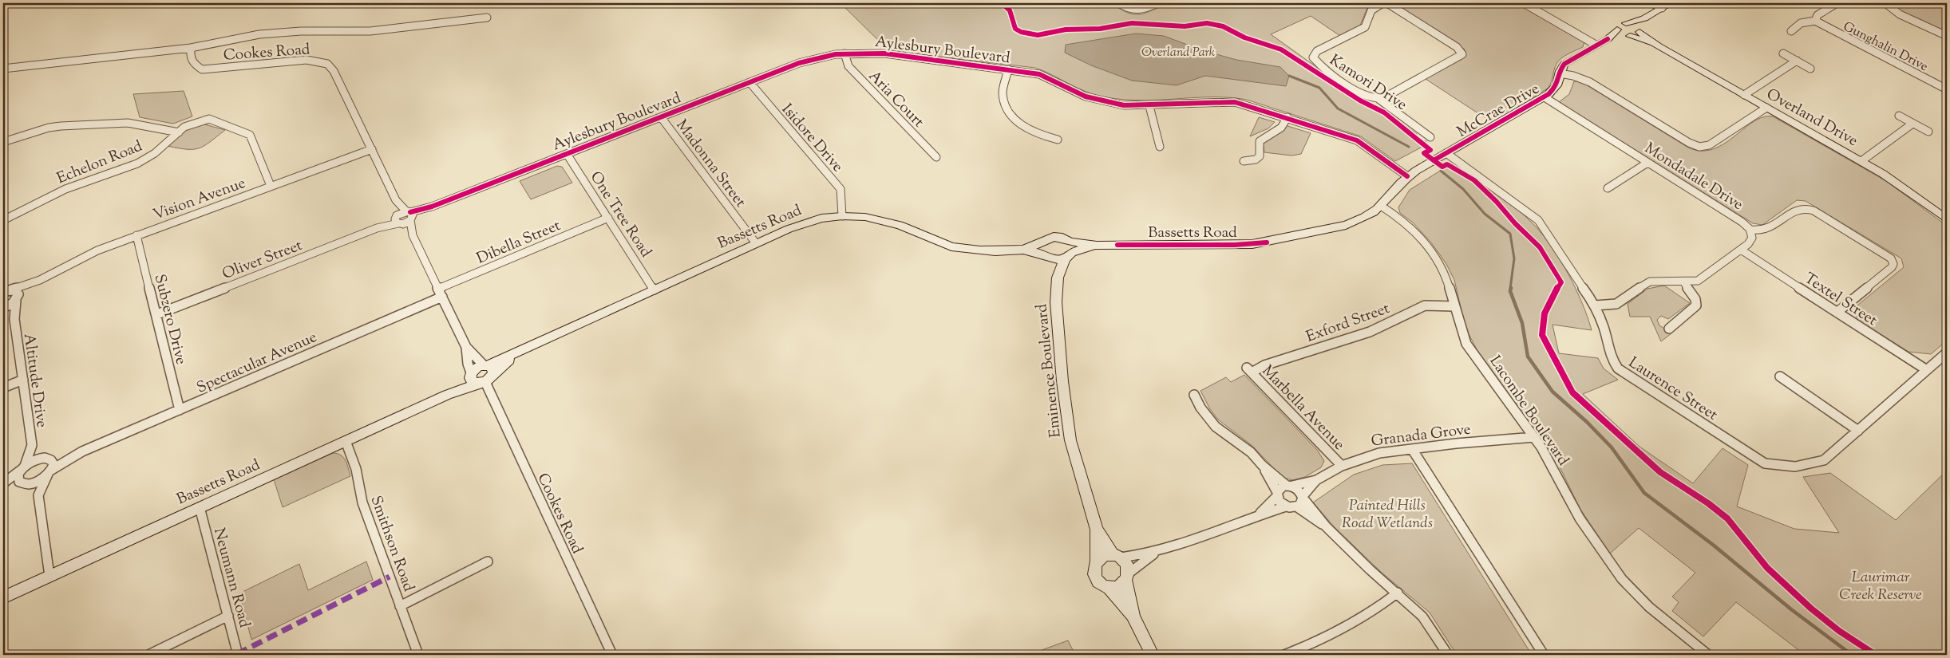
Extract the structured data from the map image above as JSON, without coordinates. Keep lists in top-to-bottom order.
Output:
{
  "streets": {
    "street": [
      "Gunghalin Drive",
      "Aylesbury Boulevard",
      "Cookes Road",
      "Kamori Drive",
      "Aria Court",
      "McCrae Drive",
      "Overland Drive",
      "Isidore Drive",
      "Echelon Road",
      "Madonna Street",
      "Mondadale Drive",
      "Vision Avenue",
      "One Tree Road",
      "Bassetts Road",
      "Dibella Street",
      "Oliver Street",
      "Textel Street",
      "Subzero Drive",
      "Exford Street",
      "Spectacular Avenue",
      "Eminence Boulevard",
      "Altitude Drive",
      "Laurence Street",
      "Marbella Avenue",
      "Lacombe Boulevard",
      "Granada Grove",
      "Smithson Road",
      "Neumann Road"
    ]
  },
  "crossings": [
    ["Aylesbury Boulevard", "Cookes Road"],
    ["Aylesbury Boulevard", "Aria Court"],
    ["Aylesbury Boulevard", "Isidore Drive"],
    ["Aylesbury Boulevard", "Madonna Street"],
    ["Aylesbury Boulevard", "One Tree Road"],
    ["Aylesbury Boulevard", "Bassetts Road"],
    ["Cookes Road", "Vision Avenue"],
    ["Cookes Road", "Bassetts Road"],
    ["Cookes Road", "Dibella Street"],
    ["Cookes Road", "Oliver Street"],
    ["Cookes Road", "Spectacular Avenue"],
    ["McCrae Drive", "Mondadale Drive"],
    ["McCrae Drive", "Bassetts Road"],
    ["McCrae Drive", "Laurence Street"],
    ["Isidore Drive", "Bassetts Road"],
    ["Echelon Road", "Vision Avenue"],
    ["Madonna Street", "Bassetts Road"],
    ["Mondadale Drive", "Textel Street"],
    ["Mondadale Drive", "Laurence Street"],
    ["Vision Avenue", "Subzero Drive"],
    ["Vision Avenue", "Altitude Drive"],
    ["One Tree Road", "Bassetts Road"],
    ["One Tree Road", "Dibella Street"],
    ["Bassetts Road", "Eminence Boulevard"],
    ["Bassetts Road", "Laurence Street"],
    ["Bassetts Road", "Lacombe Boulevard"],
    ["Bassetts Road", "Smithson Road"],
    ["Bassetts Road", "Neumann Road"],
    ["Dibella Street", "Spectacular Avenue"],
    ["Oliver Street", "Subzero Drive"],
    ["Textel Street", "Laurence Street"],
    ["Subzero Drive", "Spectacular Avenue"],
    ["Exford Street", "Marbella Avenue"],
    ["Exford Street", "Lacombe Boulevard"],
    ["Spectacular Avenue", "Altitude Drive"],
    ["Marbella Avenue", "Granada Grove"],
    ["Lacombe Boulevard", "Granada Grove"]
  ],
  "parks": ["Overland Park", "Painted Hills Road Wetlands", "Laurimar Creek Reserve"]
}
